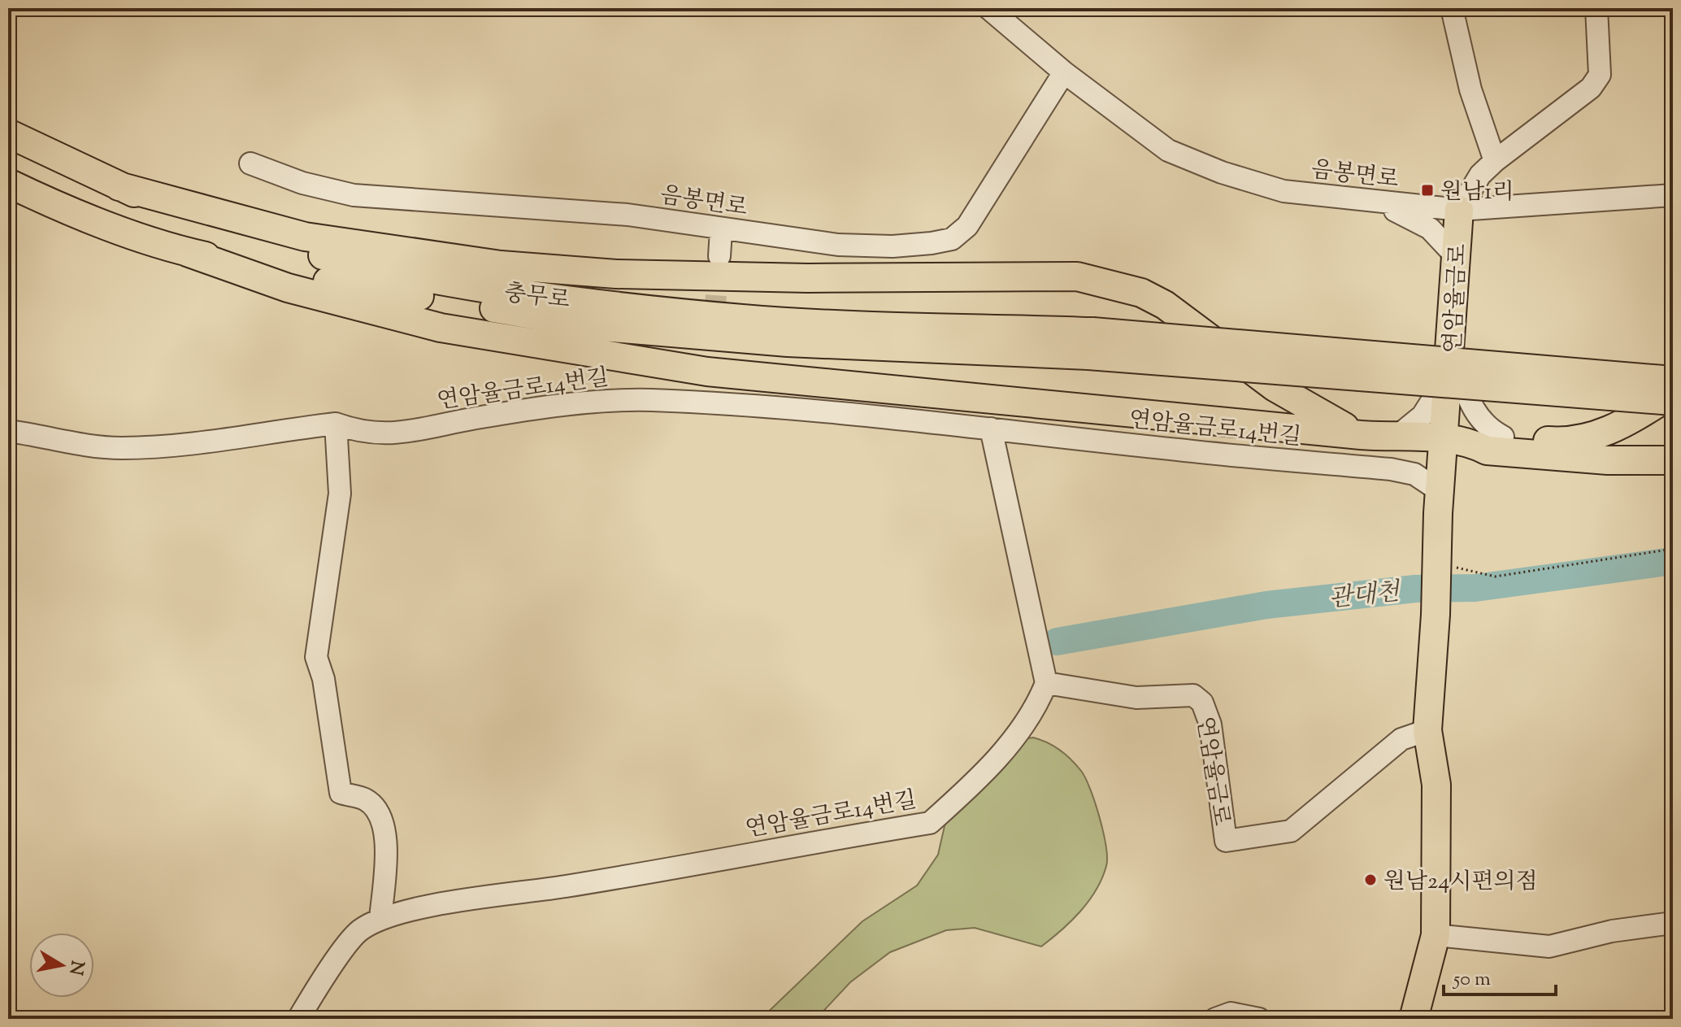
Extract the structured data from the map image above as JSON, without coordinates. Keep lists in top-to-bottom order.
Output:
{
  "streets": {
    "main road": ["충무로", "연암율금로"],
    "street": ["음봉면로", "연암율금로14번길"]
  },
  "crossings": [
    ["음봉면로", "연암율금로"],
    ["연암율금로", "연암율금로14번길"]
  ],
  "water": ["관대천"],
  "places": {
    "transit": ["원남1리"],
    "other": ["원남24시편의점"]
  },
  "scale_bar": "50 m",
  "north": "right"
}
